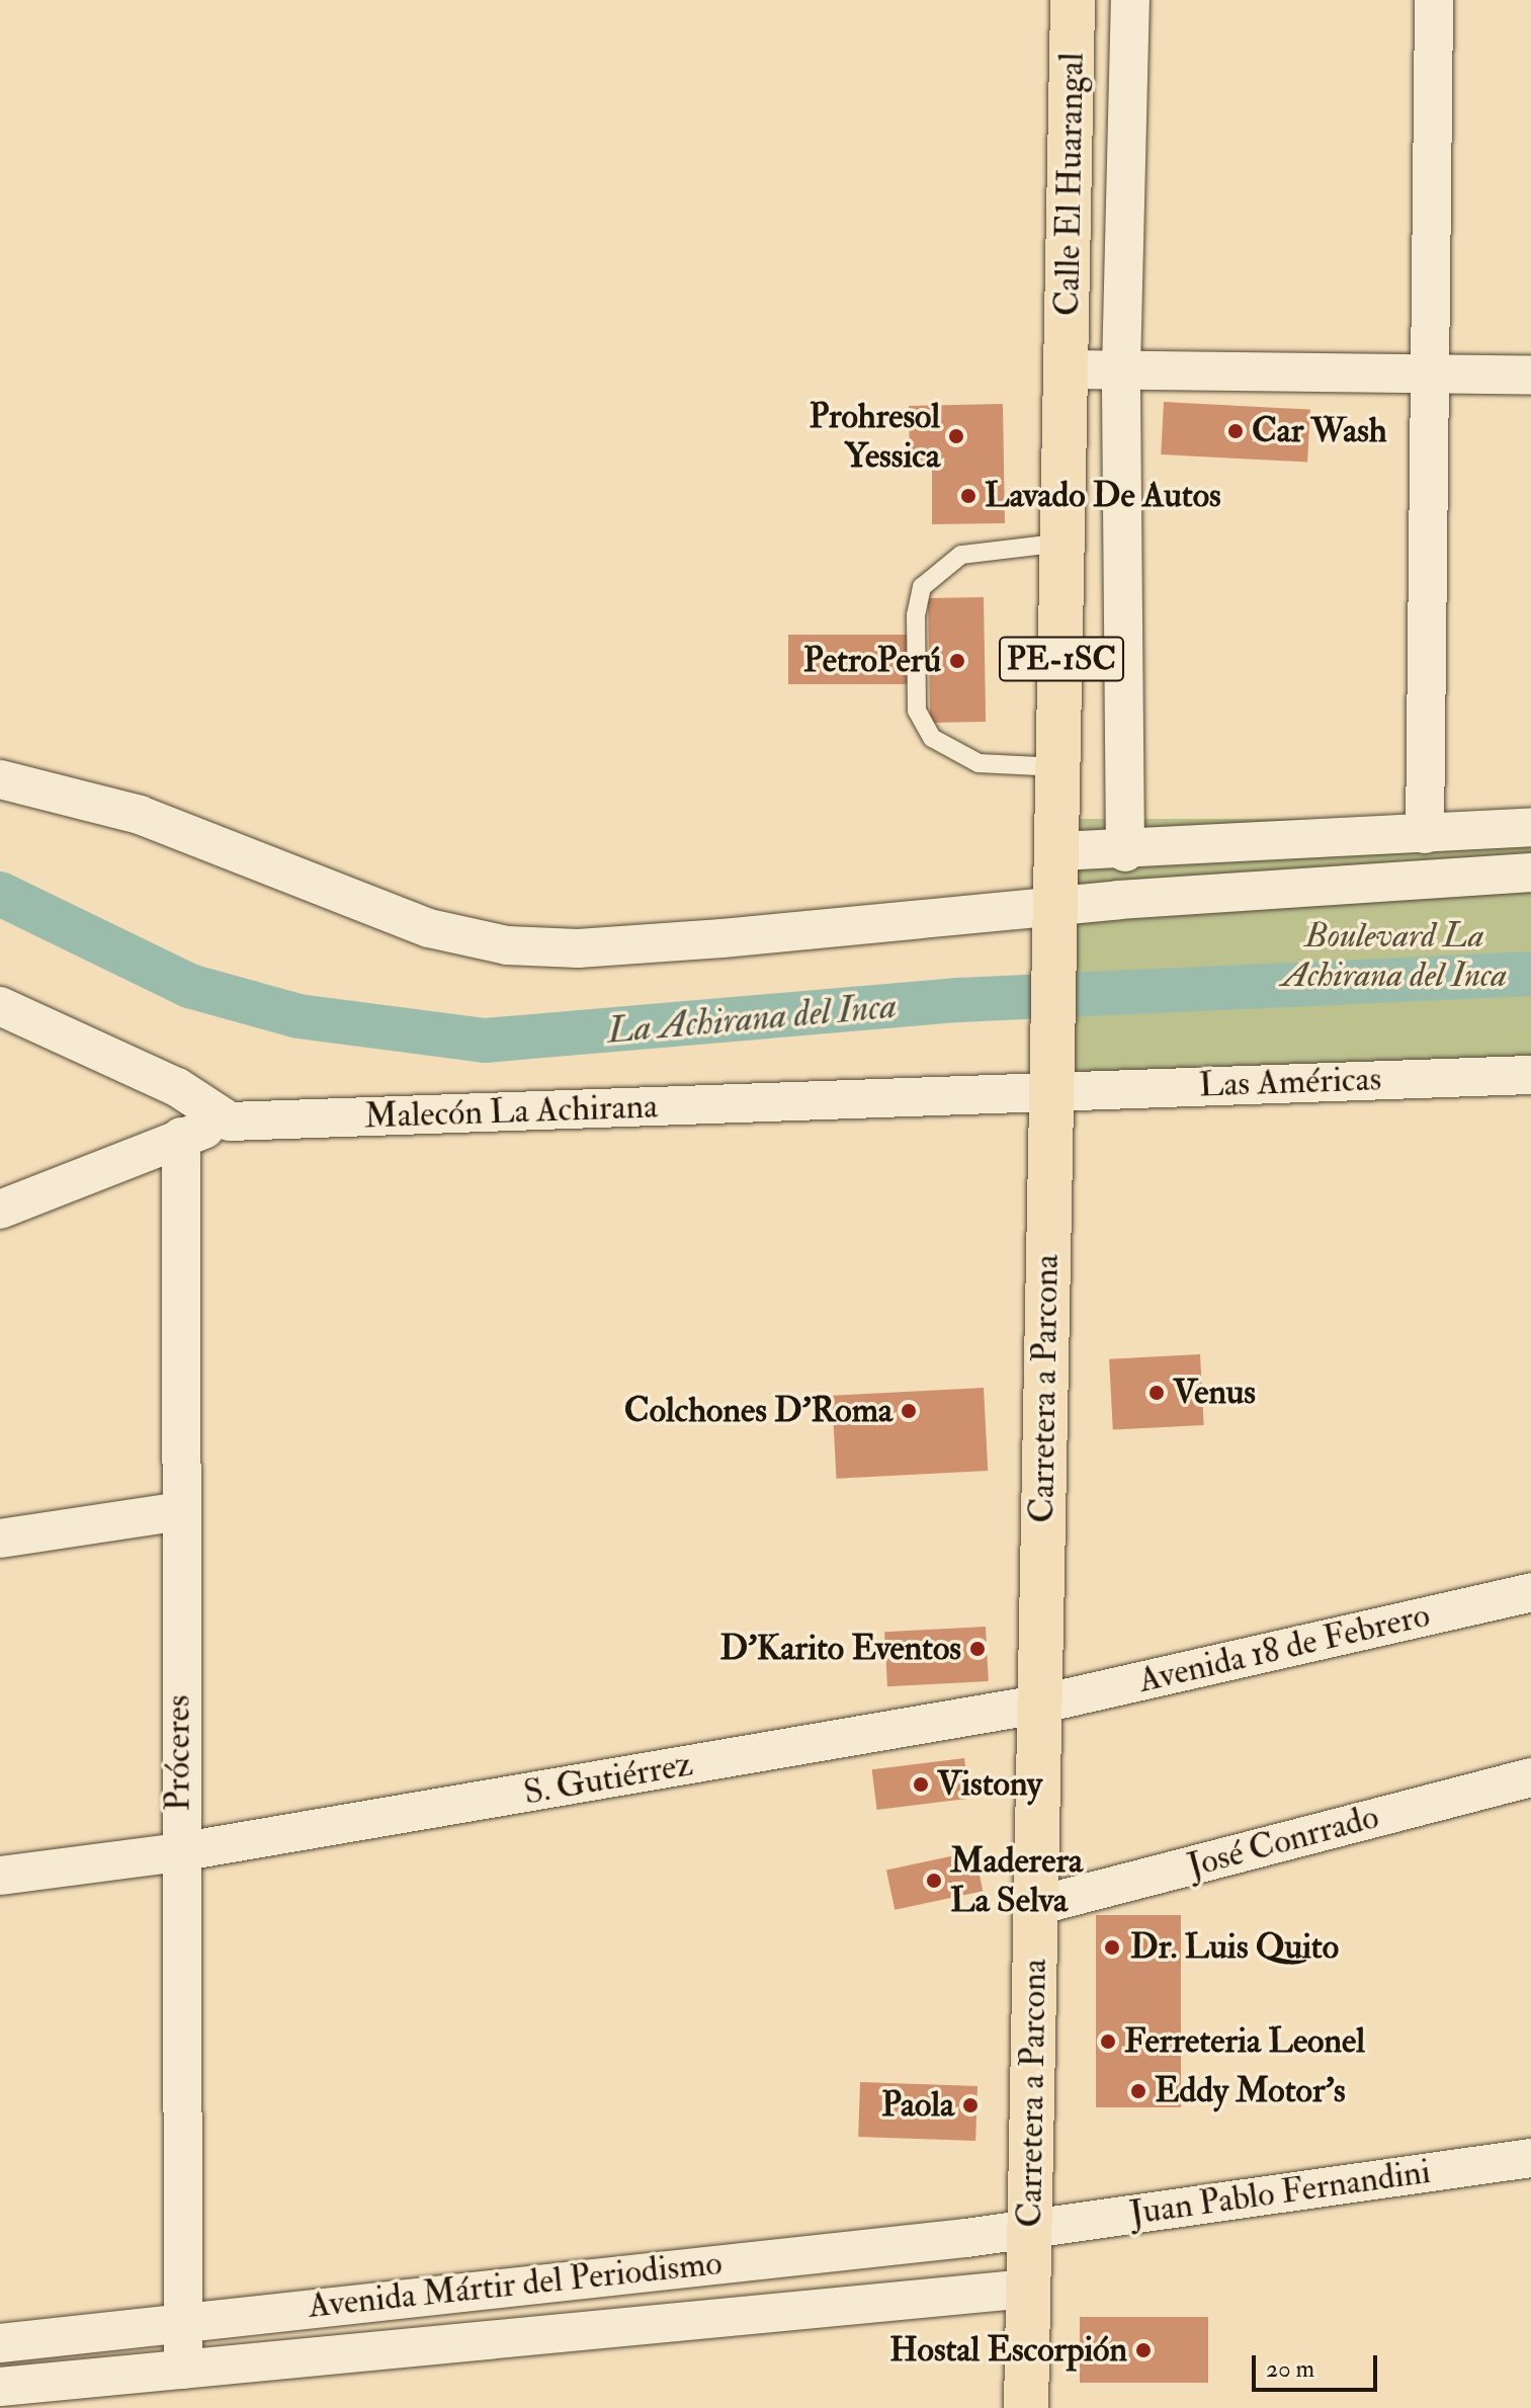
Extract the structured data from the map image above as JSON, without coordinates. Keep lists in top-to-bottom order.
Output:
{
  "streets": {
    "main road": ["Calle El Huarangal", "PE-1SC", "Carretera a Parcona"],
    "street": [
      "Las Américas",
      "Malecón La Achirana",
      "Avenida 18 de Febrero",
      "Próceres",
      "S. Gutiérrez",
      "José Conrrado",
      "Juan Pablo Fernandini",
      "Avenida Mártir del Periodismo"
    ]
  },
  "crossings": [
    ["Calle El Huarangal", "Carretera a Parcona"],
    ["Las Américas", "Malecón La Achirana"],
    ["Las Américas", "Carretera a Parcona"],
    ["Malecón La Achirana", "Carretera a Parcona"],
    ["Malecón La Achirana", "Próceres"],
    ["Carretera a Parcona", "Avenida 18 de Febrero"],
    ["Carretera a Parcona", "S. Gutiérrez"],
    ["Carretera a Parcona", "José Conrrado"],
    ["Carretera a Parcona", "Juan Pablo Fernandini"],
    ["Carretera a Parcona", "Avenida Mártir del Periodismo"],
    ["Avenida 18 de Febrero", "S. Gutiérrez"],
    ["Próceres", "S. Gutiérrez"],
    ["Próceres", "Avenida Mártir del Periodismo"],
    ["Juan Pablo Fernandini", "Avenida Mártir del Periodismo"]
  ],
  "water": ["La Achirana del Inca"],
  "parks": ["Boulevard La Achirana del Inca"],
  "places": [
    "Car Wash",
    "Prohresol Yessica",
    "Lavado De Autos",
    "PetroPerú",
    "Venus",
    "Colchones D'Roma",
    "D'Karito Eventos",
    "Vistony",
    "Maderera La Selva",
    "Dr. Luis Quito",
    "Ferreteria Leonel",
    "Eddy Motor's",
    "Paola",
    "Hostal Escorpión"
  ],
  "scale_bar": "20 m"
}
